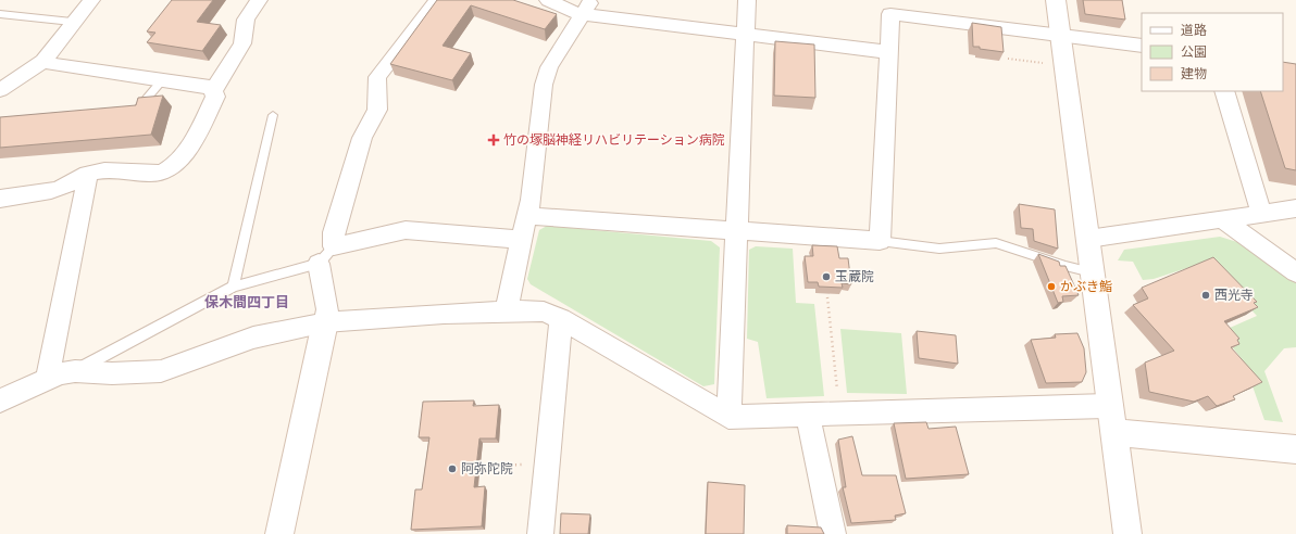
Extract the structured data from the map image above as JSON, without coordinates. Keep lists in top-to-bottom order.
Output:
{
  "districts": ["保木間四丁目"],
  "places": {
    "health": ["竹の塚脳神経リハビリテーション病院"],
    "other": [
      "玉蔵院",
      "かぶき鮨",
      "西光寺",
      "阿弥陀院"
    ]
  },
  "legend": ["道路", "公園", "建物"]
}
